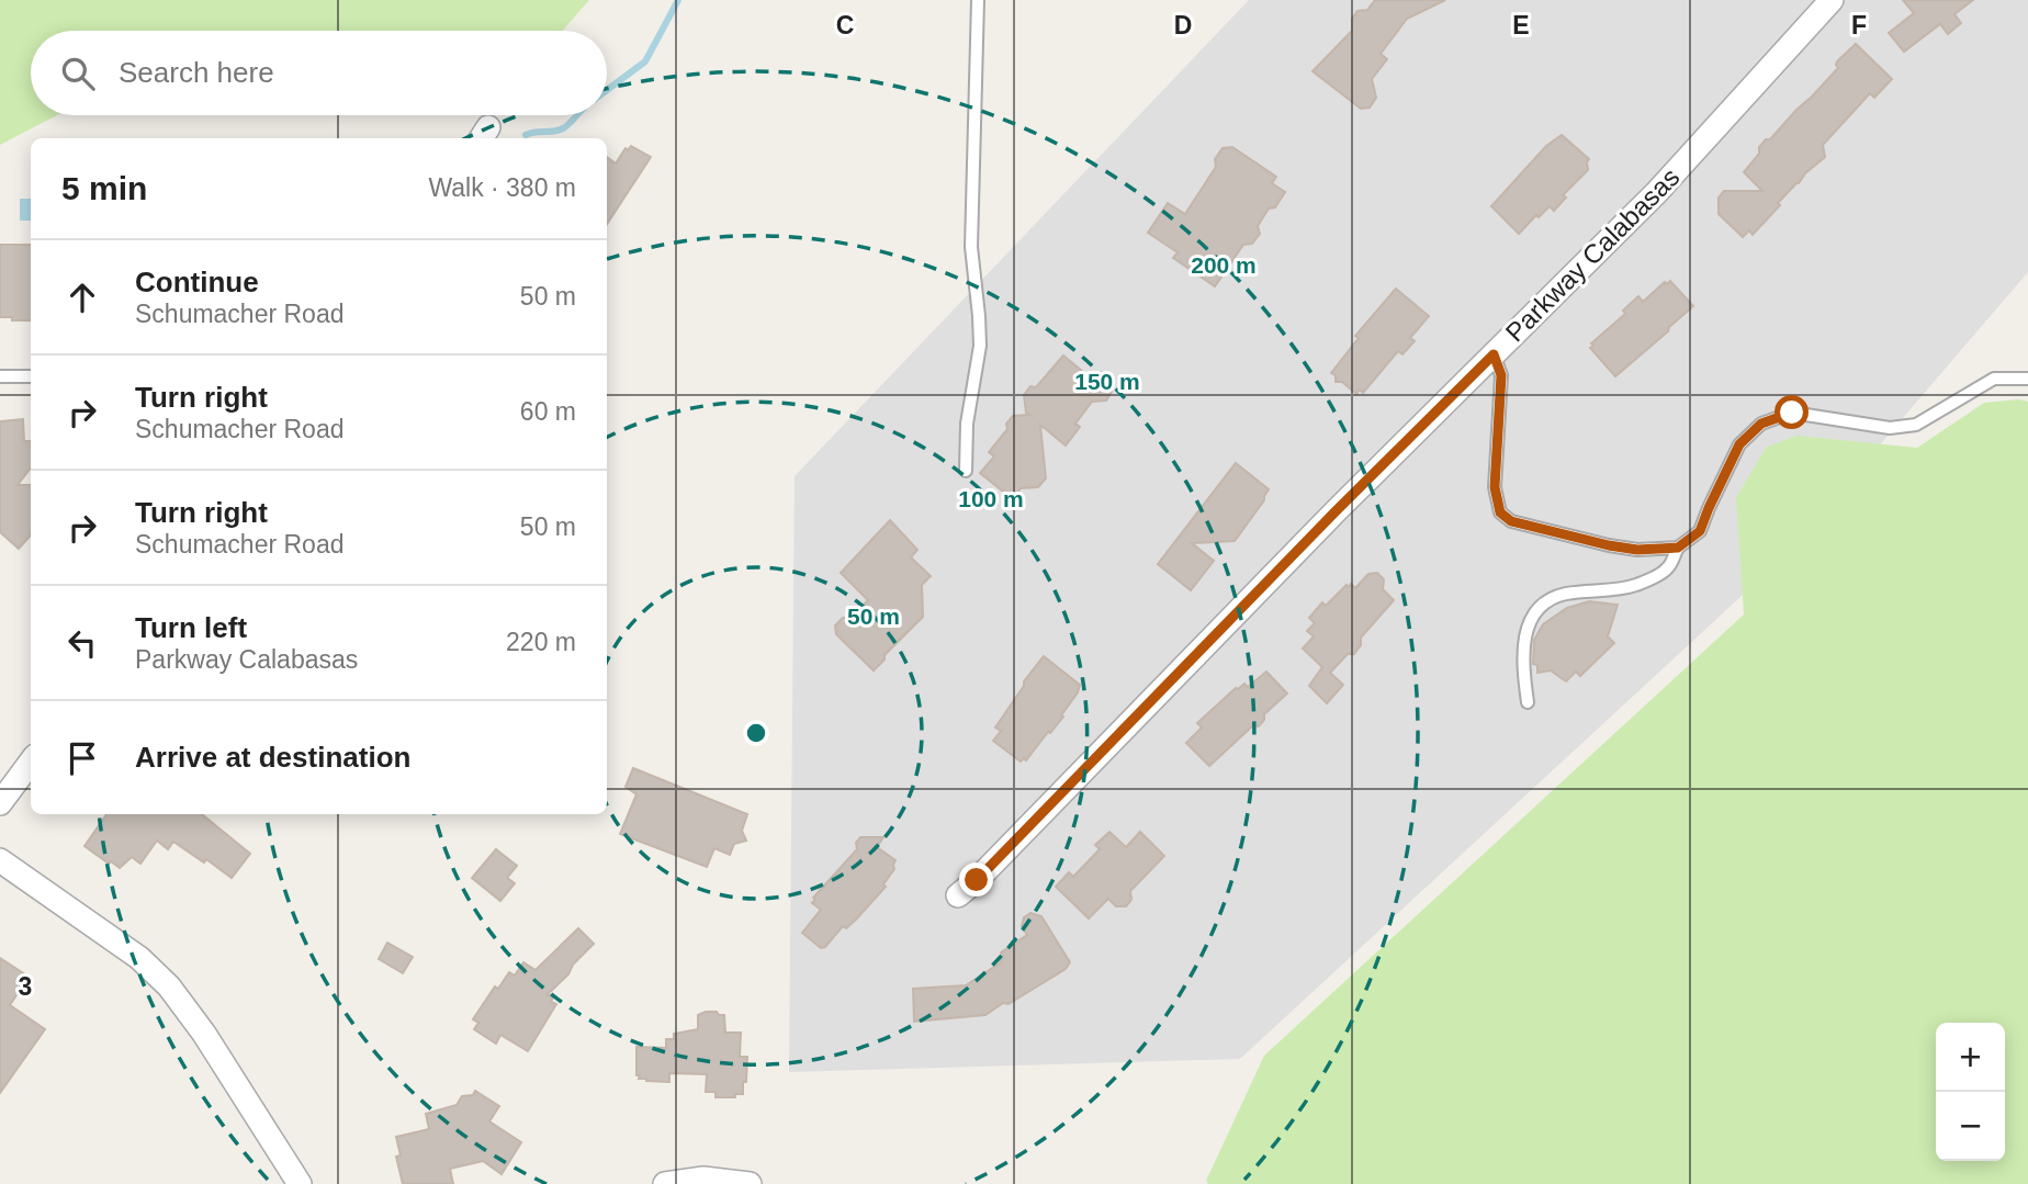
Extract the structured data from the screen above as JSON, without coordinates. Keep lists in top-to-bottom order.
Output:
{
  "streets": {
    "street": ["Parkway Calabasas"]
  },
  "page": {
    "search": "Search here",
    "heading": ["5 min", "Walk · 380 m"],
    "list": [
      ["Continue", "Schumacher Road", "50 m"],
      ["Turn right", "Schumacher Road", "60 m"],
      ["Turn right", "Schumacher Road", "50 m"],
      ["Turn left", "Parkway Calabasas", "220 m"],
      "Arrive at destination"
    ],
    "map_buttons": ["+", "−"]
  },
  "grid": {
    "columns": [
      "C",
      "D",
      "E",
      "F"
    ],
    "rows": ["3"]
  },
  "rings": [
    "200 m",
    "150 m",
    "100 m",
    "50 m"
  ]
}
